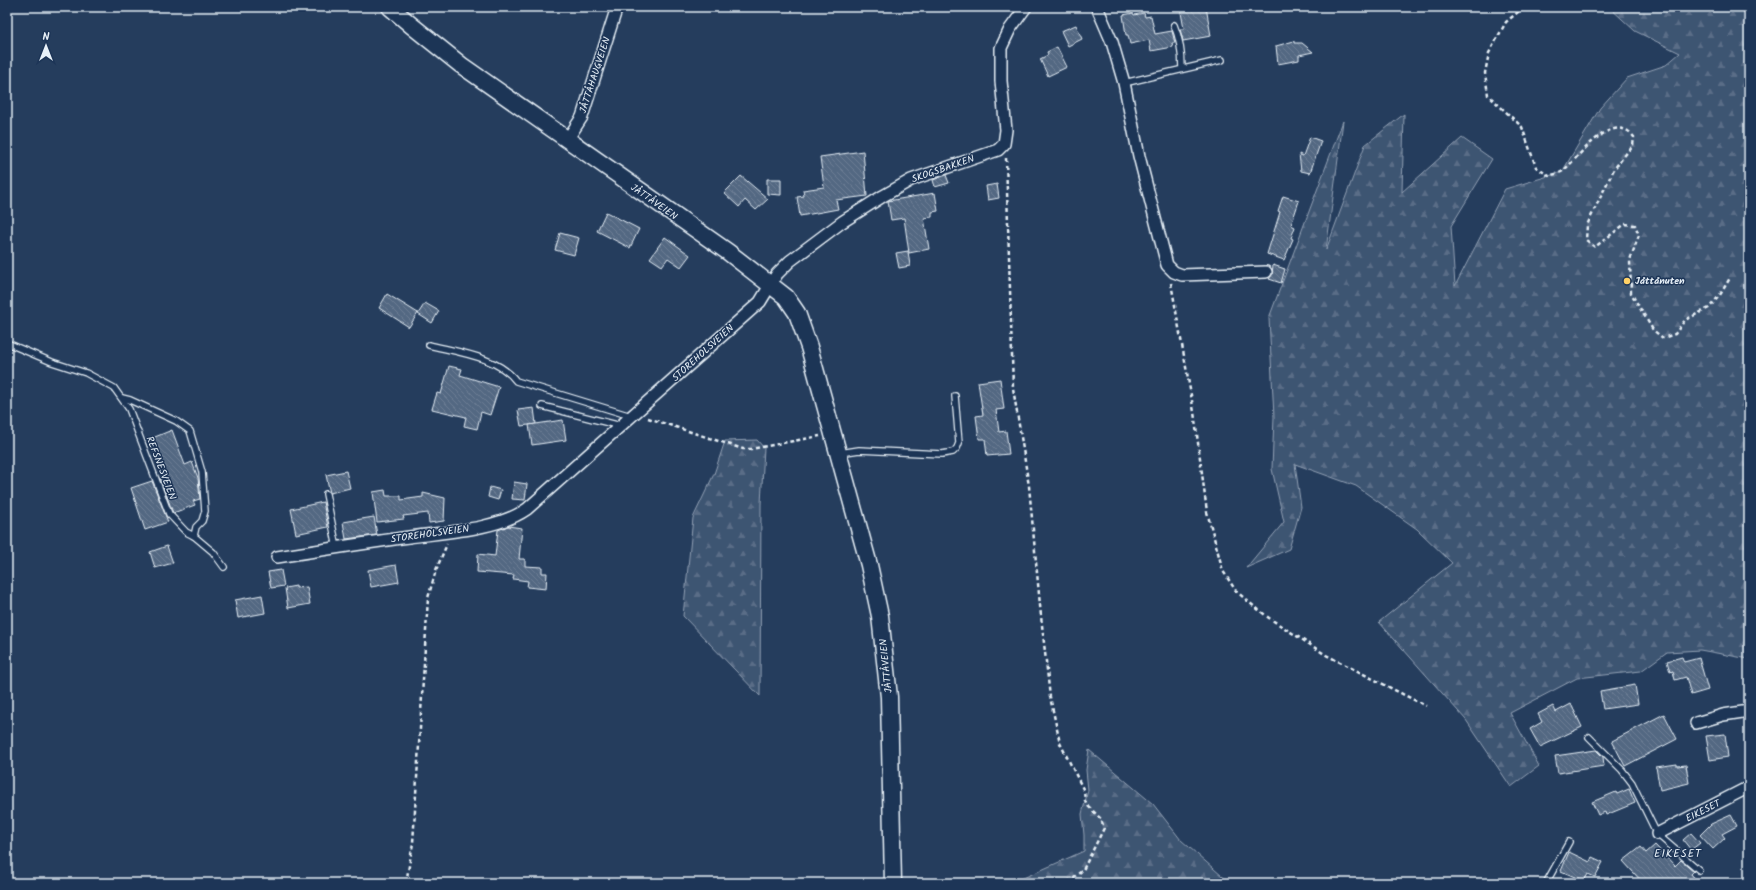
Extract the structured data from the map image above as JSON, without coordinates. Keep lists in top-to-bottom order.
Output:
{
  "streets": {
    "main road": ["JÅTTÅVEIEN"],
    "street": [
      "JÅTTÅHAUGVEIEN",
      "SKOGSBAKKEN",
      "STOREHOLSVEIEN",
      "EIKESET"
    ],
    "lane": ["REFSNESVEIEN"]
  },
  "crossings": [
    ["JÅTTÅHAUGVEIEN", "JÅTTÅVEIEN"],
    ["SKOGSBAKKEN", "JÅTTÅVEIEN"],
    ["SKOGSBAKKEN", "STOREHOLSVEIEN"],
    ["JÅTTÅVEIEN", "STOREHOLSVEIEN"]
  ],
  "districts": ["EIKESET"],
  "places": ["Jåttånuten"],
  "north": "top"
}
